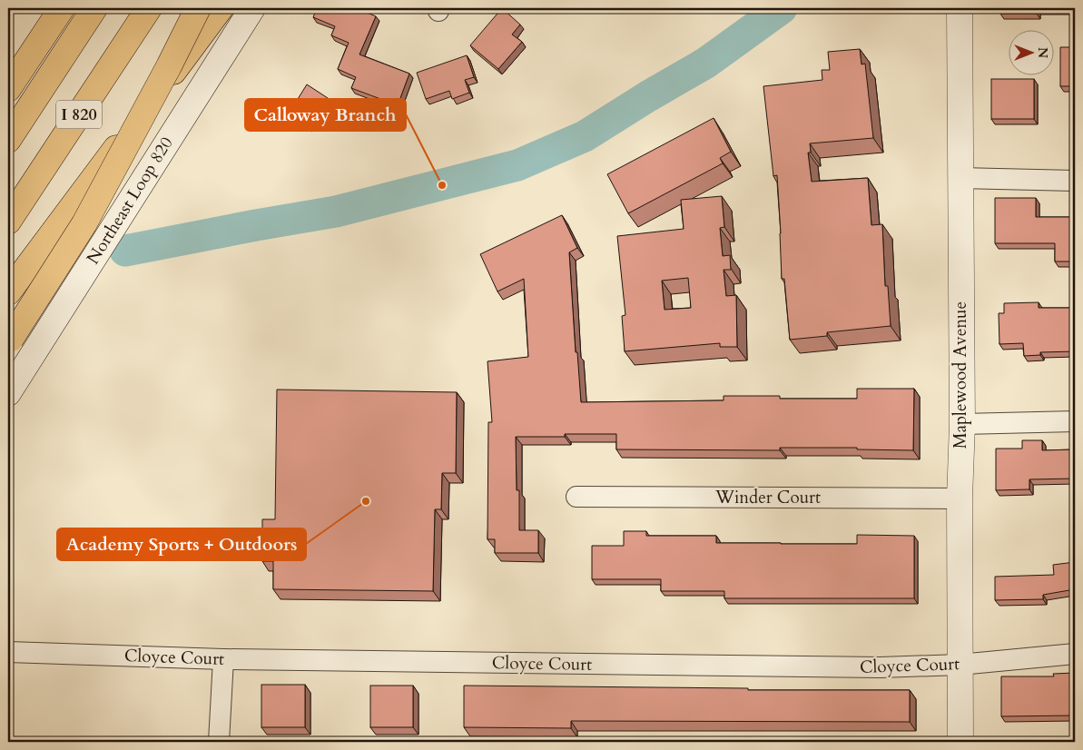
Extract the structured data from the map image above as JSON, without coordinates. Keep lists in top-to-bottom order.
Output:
{
  "streets": {
    "highway": ["I 820"],
    "street": [
      "Northeast Loop 820",
      "Maplewood Avenue",
      "Winder Court",
      "Cloyce Court"
    ]
  },
  "crossings": [
    ["Maplewood Avenue", "Winder Court"],
    ["Maplewood Avenue", "Cloyce Court"]
  ],
  "places": ["Calloway Branch", "Academy Sports + Outdoors"],
  "north": "right"
}
